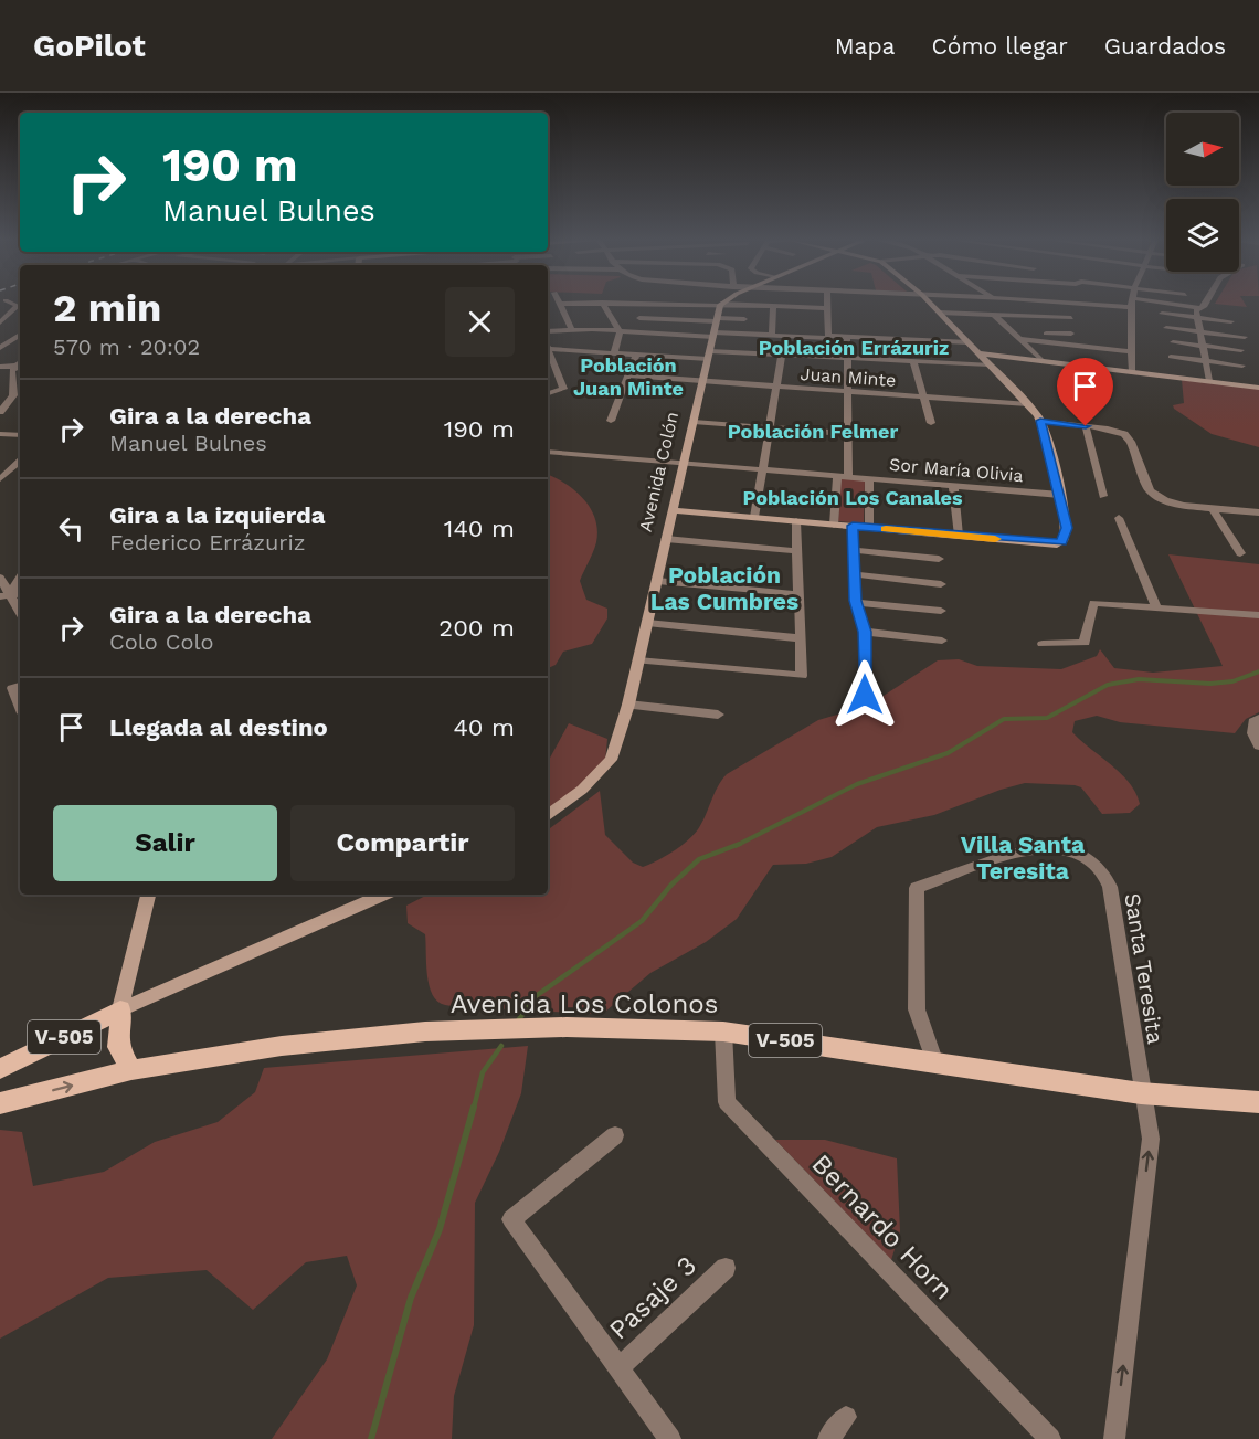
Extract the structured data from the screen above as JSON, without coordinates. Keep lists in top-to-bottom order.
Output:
{
  "streets": {
    "main road": ["Avenida Los Colonos", "V-505"],
    "street": [
      "Juan Minte",
      "Sor María Olivia",
      "Avenida Colón",
      "Santa Teresita",
      "Bernardo Horn",
      "Pasaje 3"
    ]
  },
  "crossings": [
    ["Juan Minte", "Avenida Colón"],
    ["Sor María Olivia", "Avenida Colón"],
    ["Santa Teresita", "Avenida Los Colonos"],
    ["Avenida Los Colonos", "V-505"],
    ["Avenida Los Colonos", "Bernardo Horn"]
  ],
  "districts": [
    "Población Errázuriz",
    "Población Juan Minte",
    "Población Felmer",
    "Población Los Canales",
    "Población Las Cumbres",
    "Villa Santa Teresita"
  ],
  "north": "right",
  "page": {
    "header": "GoPilot",
    "nav": ["Mapa", "Cómo llegar", "Guardados"],
    "turn": ["190 m", "Manuel Bulnes"],
    "heading": ["2 min", "570 m · 20:02"],
    "list": [
      {
        "name": "Gira a la derecha",
        "note": "Manuel Bulnes",
        "value": "190 m"
      },
      {
        "name": "Gira a la izquierda",
        "note": "Federico Errázuriz",
        "value": "140 m"
      },
      {
        "name": "Gira a la derecha",
        "note": "Colo Colo",
        "value": "200 m"
      },
      {
        "name": "Llegada al destino",
        "value": "40 m"
      }
    ],
    "buttons": ["Salir", "Compartir"]
  }
}
